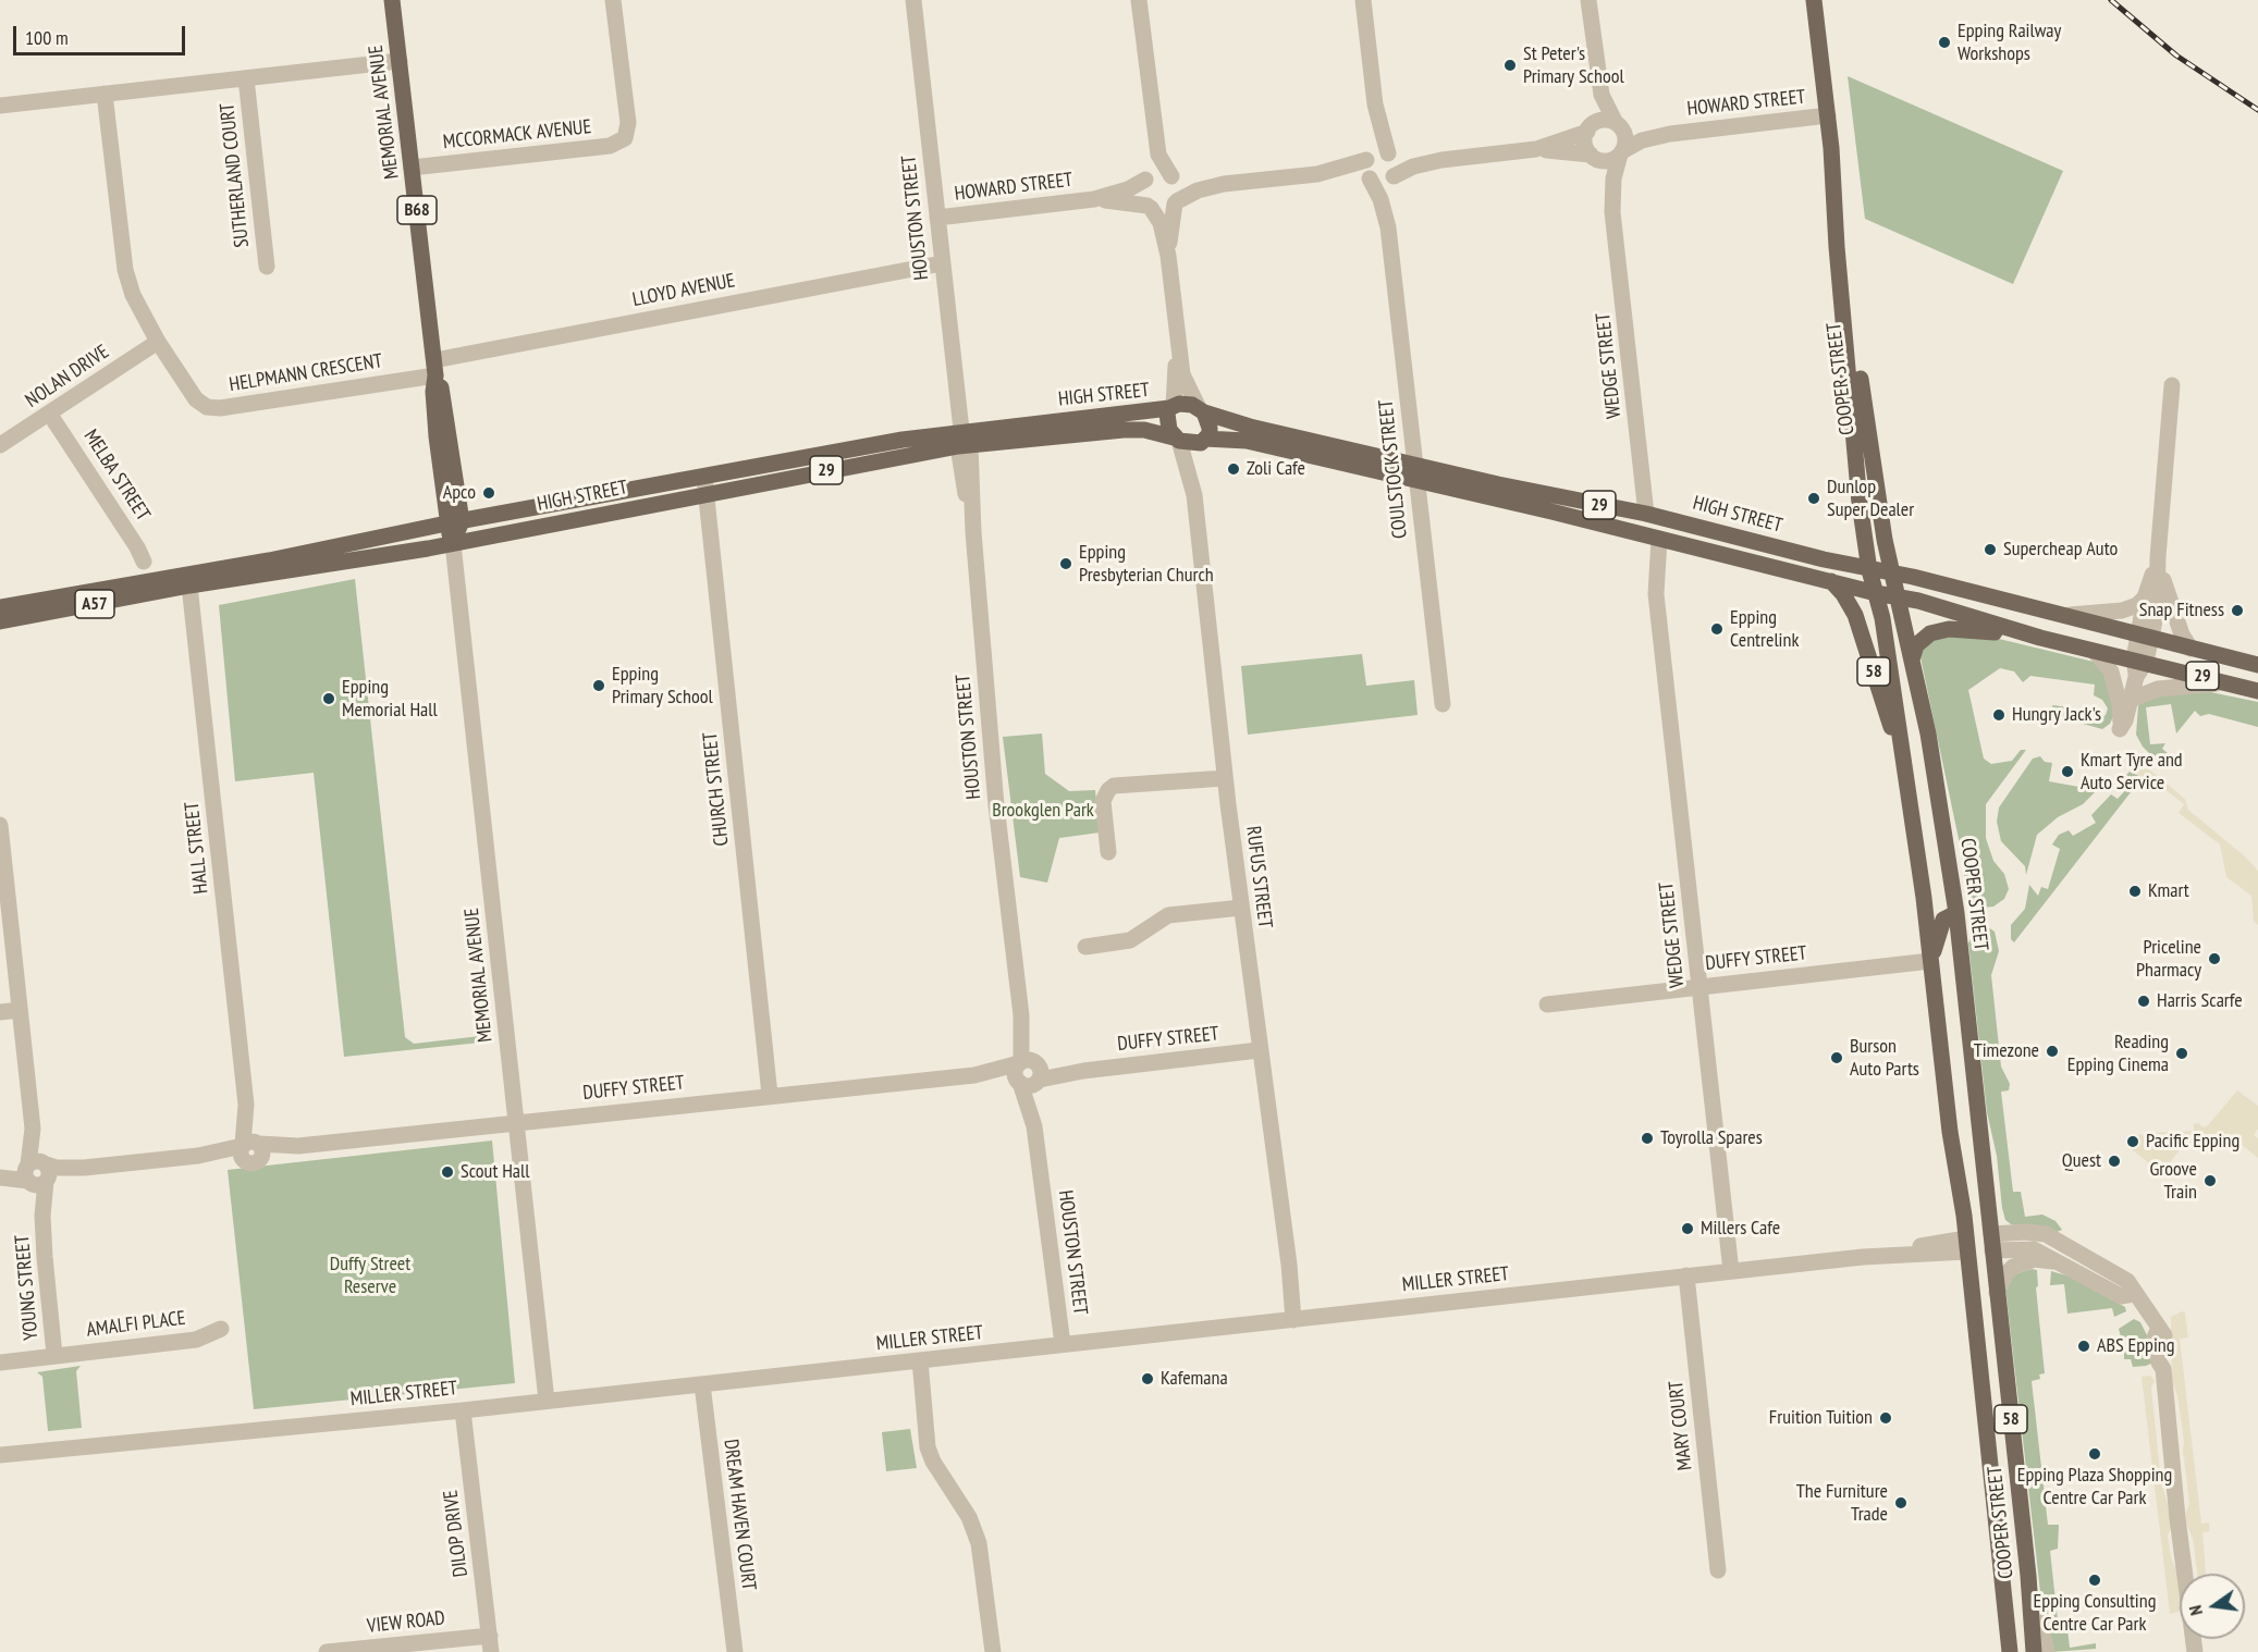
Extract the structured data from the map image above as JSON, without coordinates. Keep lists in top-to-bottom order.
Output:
{
  "streets": {
    "main road": [
      "MEMORIAL AVENUE",
      "B68",
      "WEDGE STREET",
      "COOPER STREET",
      "HIGH STREET",
      "29",
      "A57",
      "58"
    ],
    "street": [
      "HOWARD STREET",
      "MCCORMACK AVENUE",
      "SUTHERLAND COURT",
      "HOUSTON STREET",
      "LLOYD AVENUE",
      "HELPMANN CRESCENT",
      "NOLAN DRIVE",
      "COULSTOCK STREET",
      "MELBA STREET",
      "CHURCH STREET",
      "HALL STREET",
      "RUFUS STREET",
      "DUFFY STREET",
      "MILLER STREET",
      "YOUNG STREET",
      "AMALFI PLACE",
      "MARY COURT",
      "DREAM HAVEN COURT",
      "DILOP DRIVE",
      "VIEW ROAD"
    ]
  },
  "crossings": [
    ["HOWARD STREET", "HOUSTON STREET"],
    ["HOWARD STREET", "WEDGE STREET"],
    ["HOWARD STREET", "COOPER STREET"],
    ["MEMORIAL AVENUE", "MCCORMACK AVENUE"],
    ["MEMORIAL AVENUE", "LLOYD AVENUE"],
    ["MEMORIAL AVENUE", "HELPMANN CRESCENT"],
    ["MEMORIAL AVENUE", "HIGH STREET"],
    ["MEMORIAL AVENUE", "DUFFY STREET"],
    ["MEMORIAL AVENUE", "MILLER STREET"],
    ["HOUSTON STREET", "LLOYD AVENUE"],
    ["HOUSTON STREET", "HIGH STREET"],
    ["HOUSTON STREET", "DUFFY STREET"],
    ["HOUSTON STREET", "MILLER STREET"],
    ["LLOYD AVENUE", "HELPMANN CRESCENT"],
    ["WEDGE STREET", "HIGH STREET"],
    ["WEDGE STREET", "DUFFY STREET"],
    ["WEDGE STREET", "MILLER STREET"],
    ["HELPMANN CRESCENT", "NOLAN DRIVE"],
    ["NOLAN DRIVE", "MELBA STREET"],
    ["COOPER STREET", "HIGH STREET"],
    ["COOPER STREET", "58"],
    ["COOPER STREET", "DUFFY STREET"],
    ["COOPER STREET", "MILLER STREET"],
    ["HIGH STREET", "COULSTOCK STREET"],
    ["HIGH STREET", "29"],
    ["HIGH STREET", "58"],
    ["HIGH STREET", "CHURCH STREET"],
    ["HIGH STREET", "HALL STREET"],
    ["HIGH STREET", "RUFUS STREET"],
    ["29", "RUFUS STREET"],
    ["CHURCH STREET", "DUFFY STREET"],
    ["HALL STREET", "DUFFY STREET"],
    ["RUFUS STREET", "DUFFY STREET"],
    ["RUFUS STREET", "MILLER STREET"],
    ["DUFFY STREET", "YOUNG STREET"],
    ["MILLER STREET", "MARY COURT"],
    ["MILLER STREET", "DREAM HAVEN COURT"],
    ["MILLER STREET", "DILOP DRIVE"],
    ["YOUNG STREET", "AMALFI PLACE"],
    ["DILOP DRIVE", "VIEW ROAD"]
  ],
  "parks": ["Brookglen Park", "Duffy Street Reserve"],
  "places": [
    "Epping Railway Workshops",
    "St Peter's Primary School",
    "Zoli Cafe",
    "Apco",
    "Dunlop Super Dealer",
    "Supercheap Auto",
    "Epping Presbyterian Church",
    "Snap Fitness",
    "Epping Centrelink",
    "Epping Primary School",
    "Epping Memorial Hall",
    "Hungry Jack's",
    "Kmart Tyre and Auto Service",
    "Kmart",
    "Priceline Pharmacy",
    "Harris Scarfe",
    "Timezone",
    "Reading Epping Cinema",
    "Burson Auto Parts",
    "Toyrolla Spares",
    "Pacific Epping",
    "Quest",
    "Scout Hall",
    "Groove Train",
    "Millers Cafe",
    "ABS Epping",
    "Kafemana",
    "Fruition Tuition",
    "Epping Plaza Shopping Centre Car Park",
    "The Furniture Trade",
    "Epping Consulting Centre Car Park"
  ],
  "scale_bar": "100 m",
  "north": "left"
}
